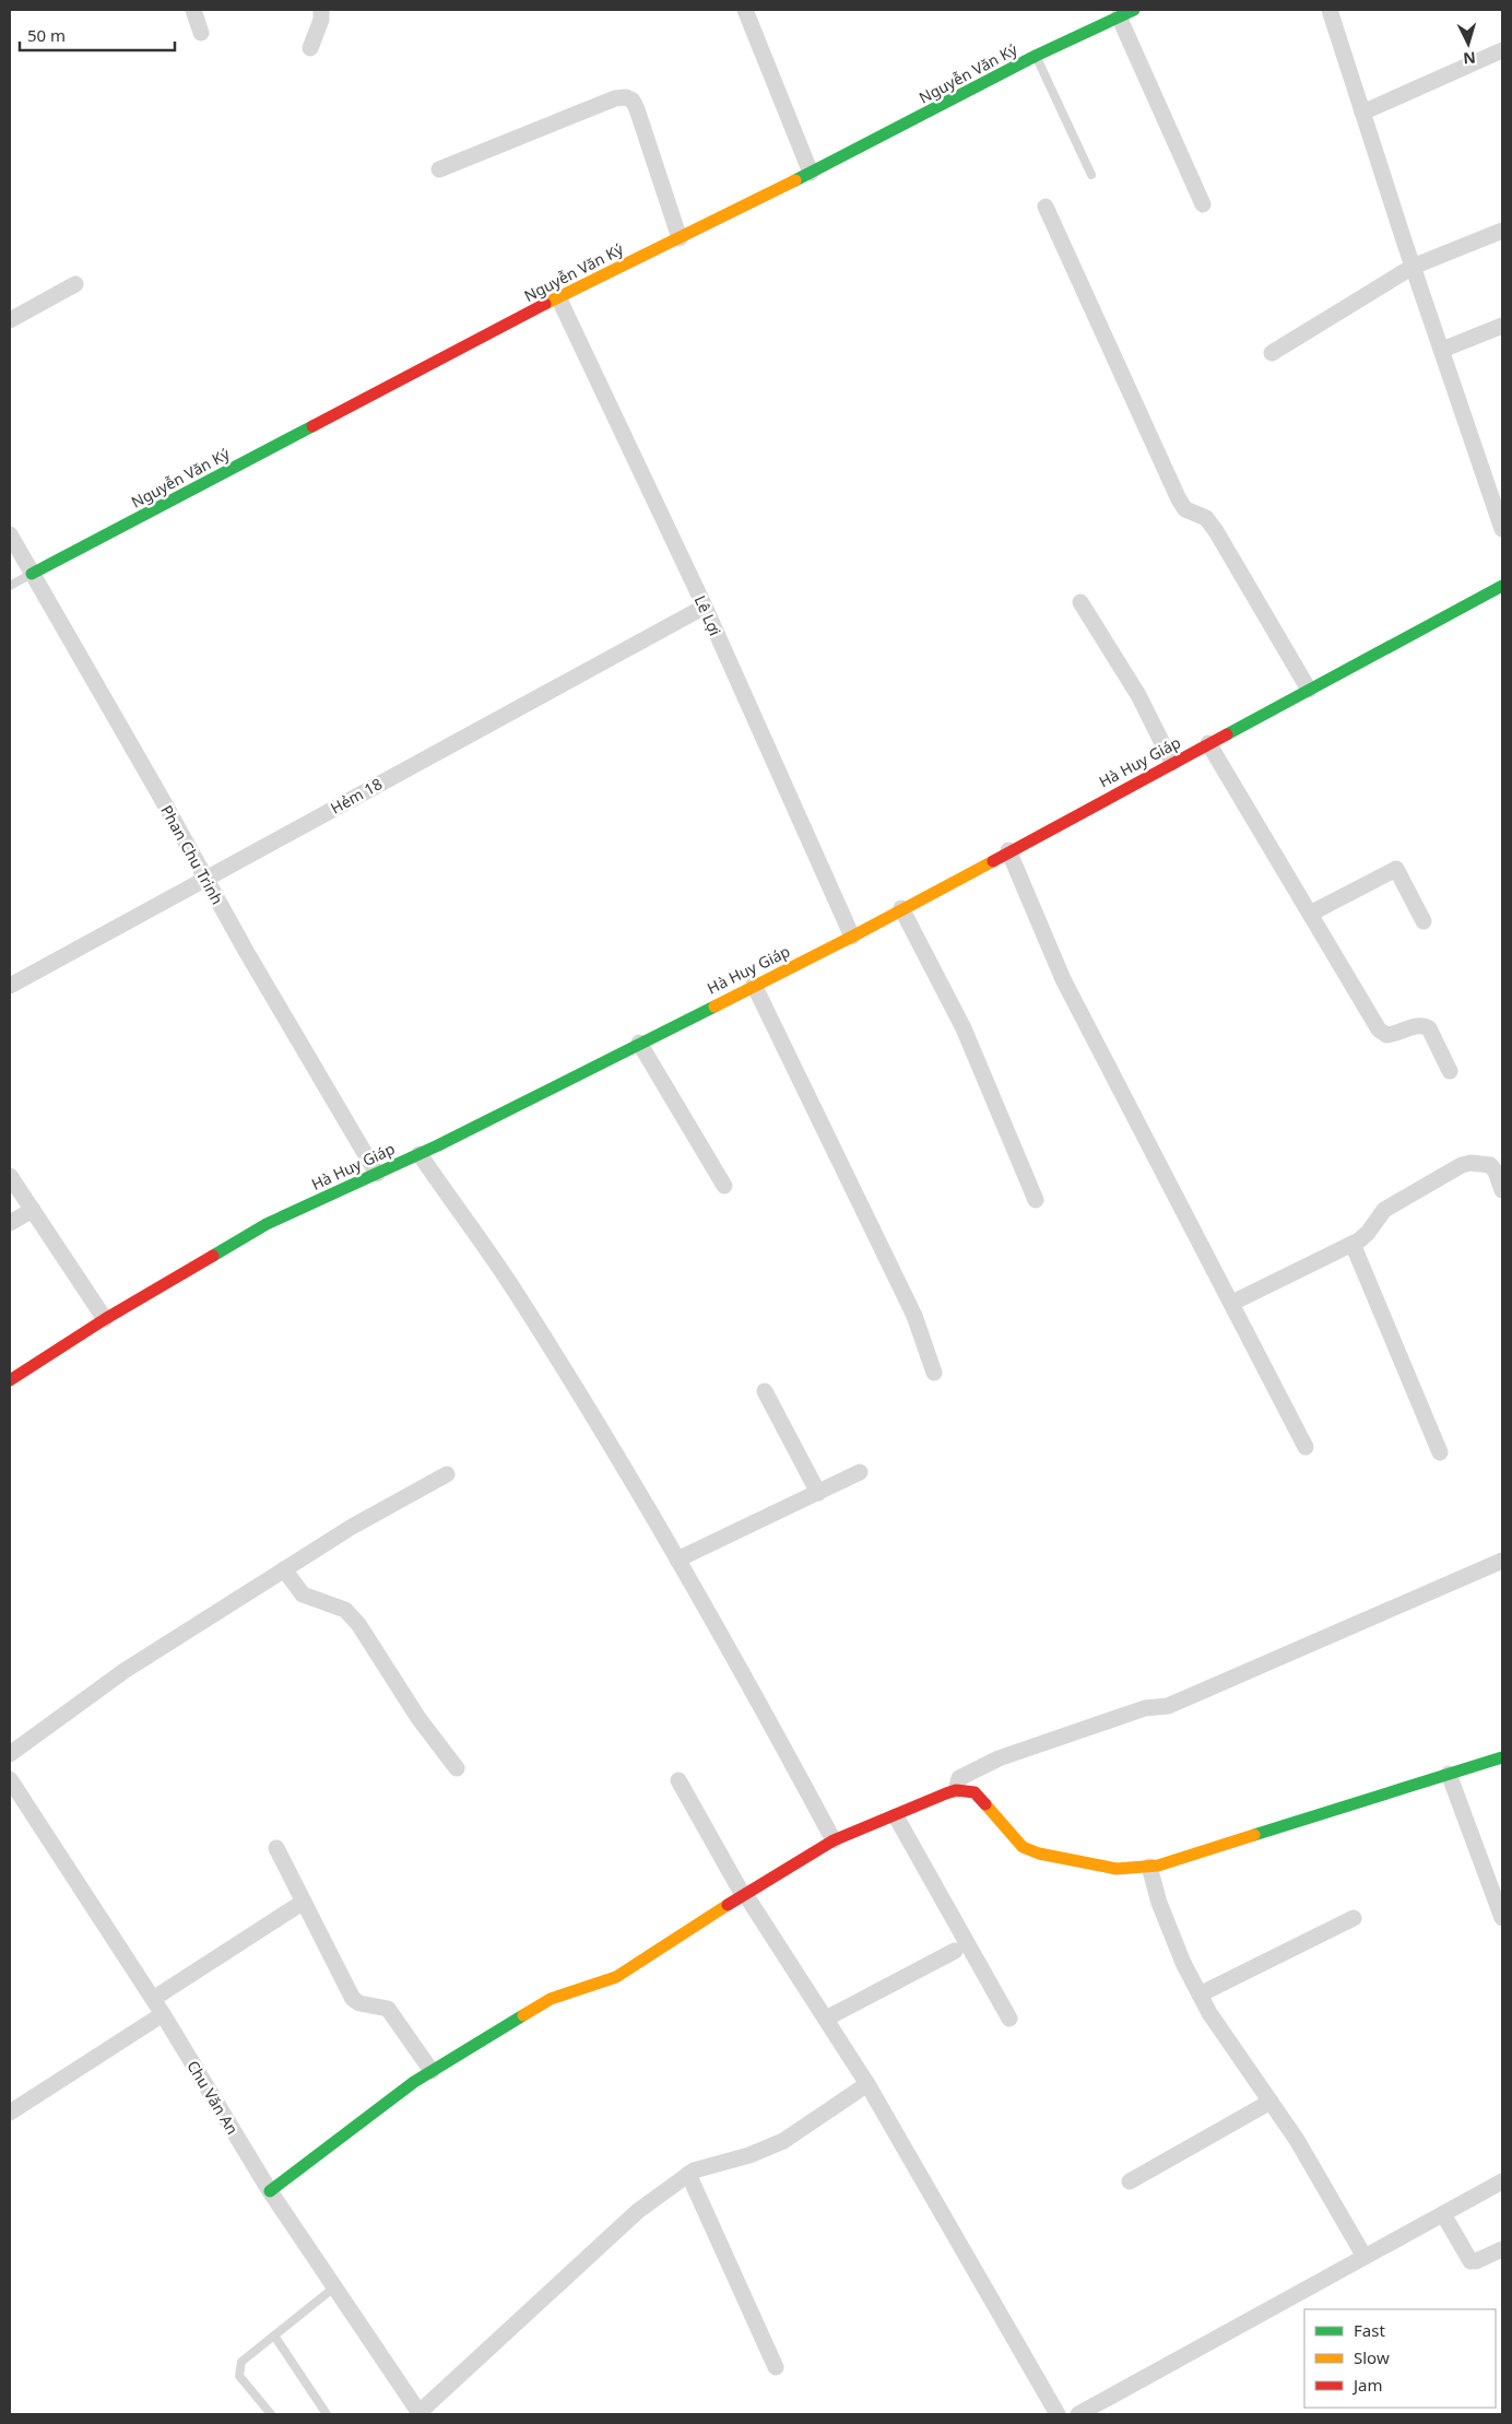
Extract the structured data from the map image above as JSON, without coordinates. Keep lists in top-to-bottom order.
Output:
{
  "streets": {
    "street": [
      "Nguyễn Văn Ký",
      "Lê Lợi",
      "Hà Huy Giáp",
      "Hẻm 18",
      "Phan Chu Trinh",
      "Chu Văn An"
    ]
  },
  "crossings": [
    ["Nguyễn Văn Ký", "Lê Lợi"],
    ["Nguyễn Văn Ký", "Phan Chu Trinh"],
    ["Lê Lợi", "Hà Huy Giáp"],
    ["Lê Lợi", "Hẻm 18"],
    ["Hà Huy Giáp", "Phan Chu Trinh"],
    ["Hẻm 18", "Phan Chu Trinh"]
  ],
  "legend": ["Fast", "Slow", "Jam"],
  "scale_bar": "50 m",
  "north": "bottom"
}
